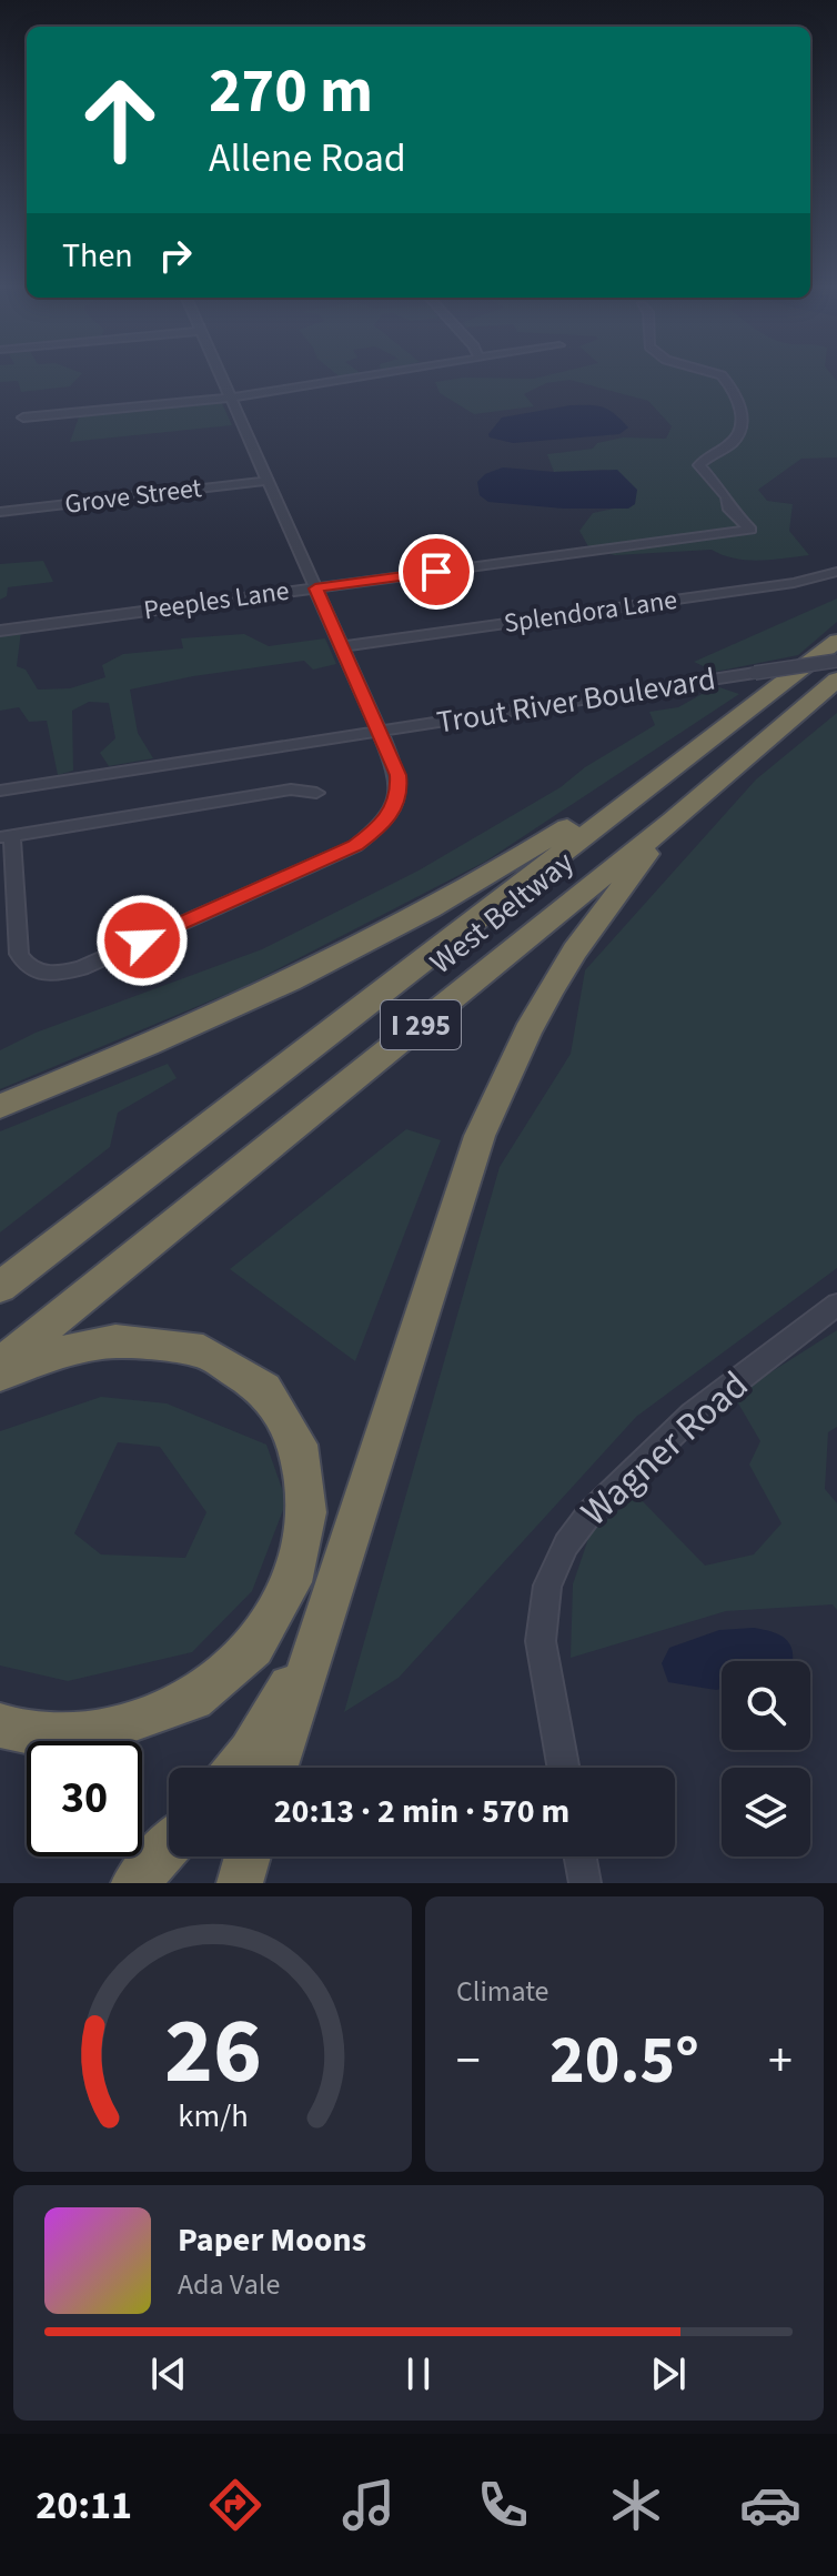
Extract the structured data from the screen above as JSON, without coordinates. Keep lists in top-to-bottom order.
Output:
{
  "streets": {
    "highway": ["West Beltway", "I 295"],
    "street": [
      "Grove Street",
      "Peeples Lane",
      "Splendora Lane",
      "Trout River Boulevard",
      "Wagner Road"
    ]
  },
  "page": {
    "turn": ["270 m", "Allene Road"],
    "then": "Then",
    "limit": "30",
    "trip": "20:13 · 2 min · 570 m",
    "tile": "Climate",
    "heat": ["−", "20.5°", "+"],
    "song": ["Paper Moons", "Ada Vale"],
    "tabs": "20:11",
    "gauge": ["26", "km/h"]
  }
}
